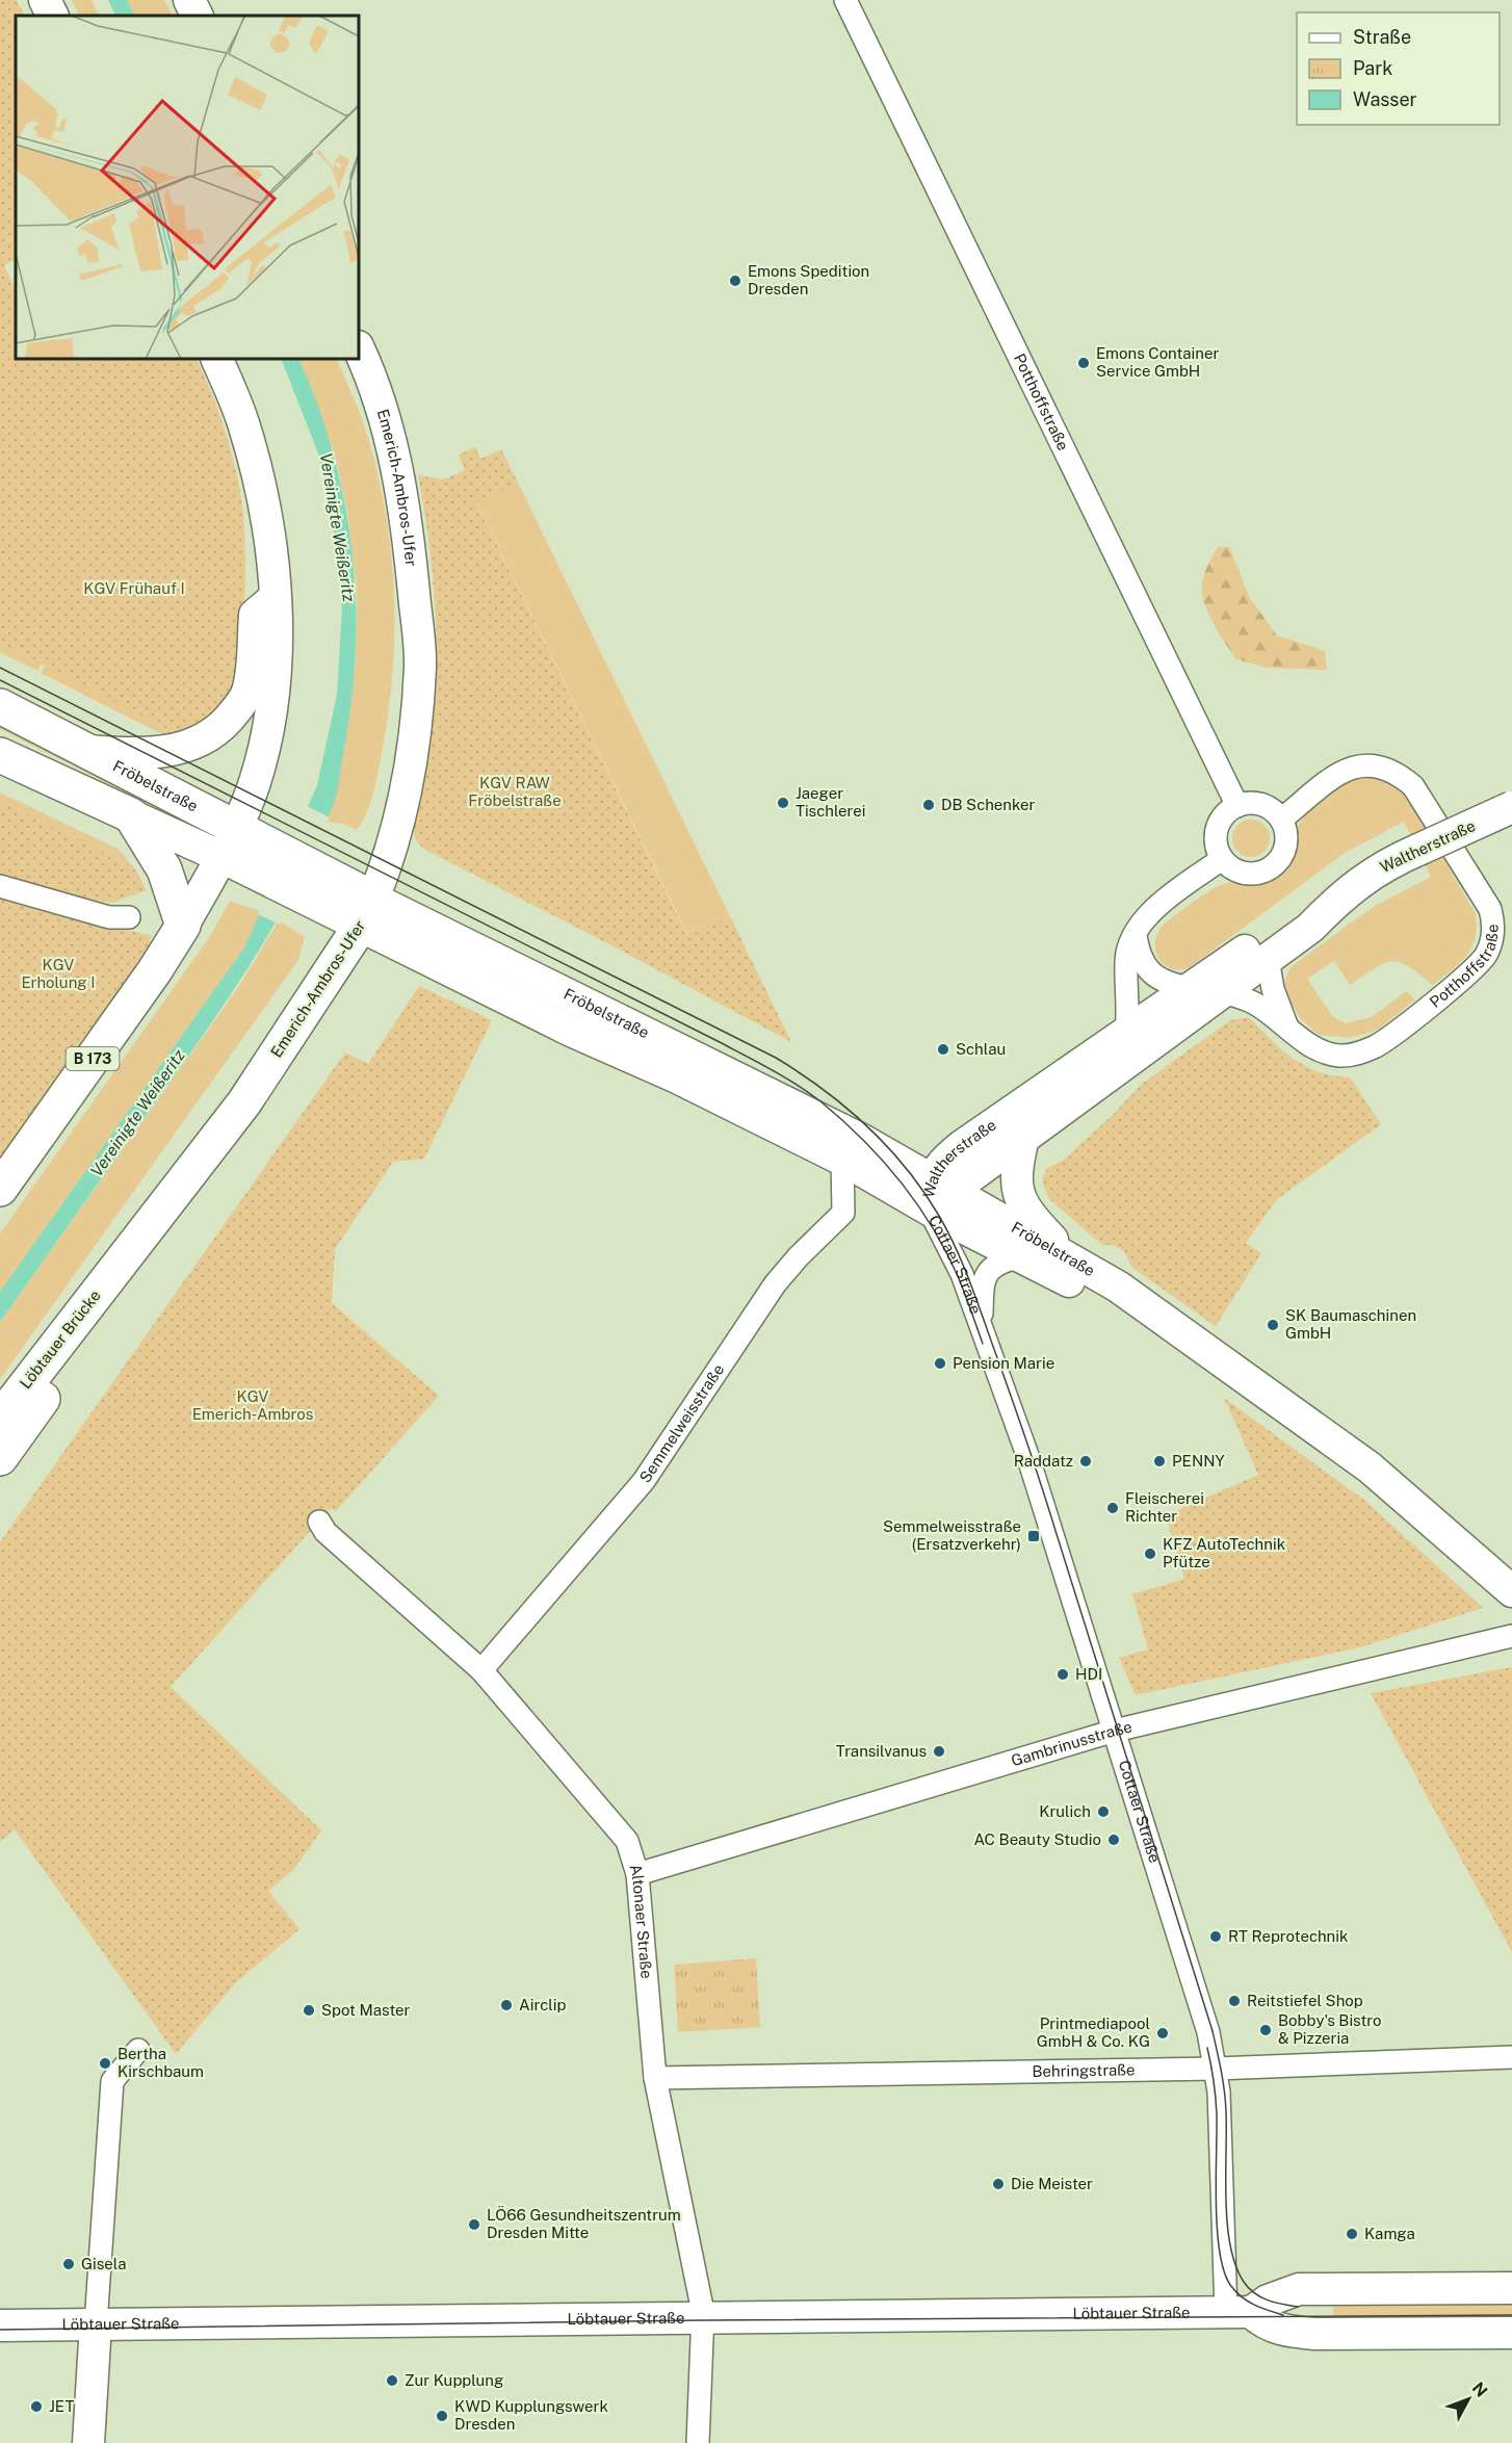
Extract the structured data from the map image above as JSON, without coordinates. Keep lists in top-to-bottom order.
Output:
{
  "streets": {
    "main road": [
      "Emerich-Ambros-Ufer",
      "Fröbelstraße",
      "Waltherstraße",
      "B 173",
      "Löbtauer Brücke",
      "Löbtauer Straße"
    ],
    "street": [
      "Potthoffstraße",
      "Cottaer Straße",
      "Semmelweisstraße",
      "Gambrinusstraße",
      "Altonaer Straße",
      "Behringstraße"
    ]
  },
  "crossings": [
    ["Potthoffstraße", "Waltherstraße"],
    ["Emerich-Ambros-Ufer", "Fröbelstraße"],
    ["Emerich-Ambros-Ufer", "Löbtauer Brücke"],
    ["Fröbelstraße", "Waltherstraße"],
    ["Fröbelstraße", "Cottaer Straße"],
    ["Fröbelstraße", "Semmelweisstraße"],
    ["Waltherstraße", "Cottaer Straße"],
    ["Cottaer Straße", "Gambrinusstraße"],
    ["Cottaer Straße", "Behringstraße"],
    ["Cottaer Straße", "Löbtauer Straße"],
    ["Semmelweisstraße", "Altonaer Straße"],
    ["Gambrinusstraße", "Altonaer Straße"],
    ["Altonaer Straße", "Behringstraße"],
    ["Altonaer Straße", "Löbtauer Straße"]
  ],
  "water": ["Vereinigte Weißeritz"],
  "parks": [
    "KGV Frühauf I",
    "KGV RAW Fröbelstraße",
    "KGV Erholung I",
    "KGV Emerich-Ambros"
  ],
  "places": {
    "other": [
      "Emons Spedition Dresden",
      "Emons Container Service GmbH",
      "Jaeger Tischlerei",
      "DB Schenker",
      "Schlau",
      "SK Baumaschinen GmbH",
      "Pension Marie",
      "Raddatz",
      "PENNY",
      "Fleischerei Richter",
      "KFZ AutoTechnik Pfütze",
      "HDI",
      "Transilvanus",
      "Krulich",
      "AC Beauty Studio",
      "RT Reprotechnik",
      "Reitstiefel Shop",
      "Airclip",
      "Spot Master",
      "Bobby's Bistro & Pizzeria",
      "Printmediapool GmbH & Co. KG",
      "Bertha Kirschbaum",
      "Die Meister",
      "LÖ66 Gesundheitszentrum Dresden Mitte",
      "Kamga",
      "Gisela",
      "Zur Kupplung",
      "JET",
      "KWD Kupplungswerk Dresden"
    ],
    "transit": ["Semmelweisstraße (Ersatzverkehr)"]
  },
  "legend": ["Straße", "Park", "Wasser"],
  "north": "top right"
}
